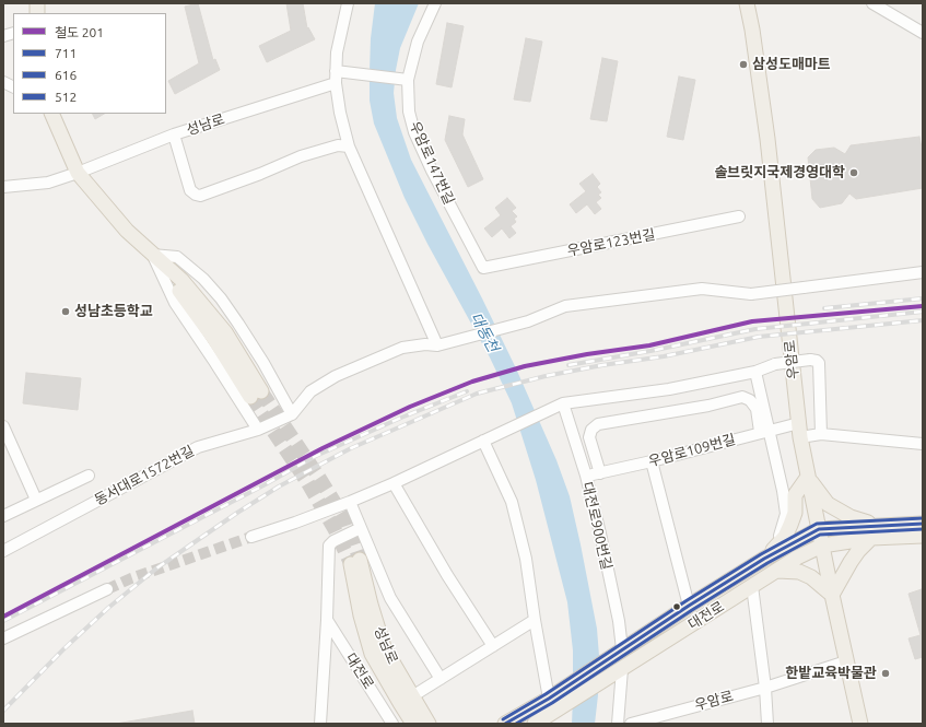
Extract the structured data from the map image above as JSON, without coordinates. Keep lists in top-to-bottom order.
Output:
{
  "streets": {
    "main road": ["성남로", "우암로", "대전로"],
    "street": [
      "우암로147번길",
      "우암로123번길",
      "우암로109번길",
      "동서대로1572번길",
      "대전로900번길"
    ]
  },
  "crossings": [
    ["우암로147번길", "우암로123번길"],
    ["우암로", "우암로109번길"],
    ["우암로", "대전로"],
    ["우암로109번길", "대전로900번길"],
    ["우암로109번길", "대전로"],
    ["대전로900번길", "대전로"]
  ],
  "water": ["대동천"],
  "places": [
    "삼성도매마트",
    "솔브릿지국제경영대학",
    "성남초등학교",
    "한밭교육박물관"
  ],
  "lines": [
    "rail line 201",
    "transit line 512",
    "transit line 711",
    "transit line 616"
  ],
  "legend": [
    "철도 201",
    "711",
    "616",
    "512"
  ]
}
